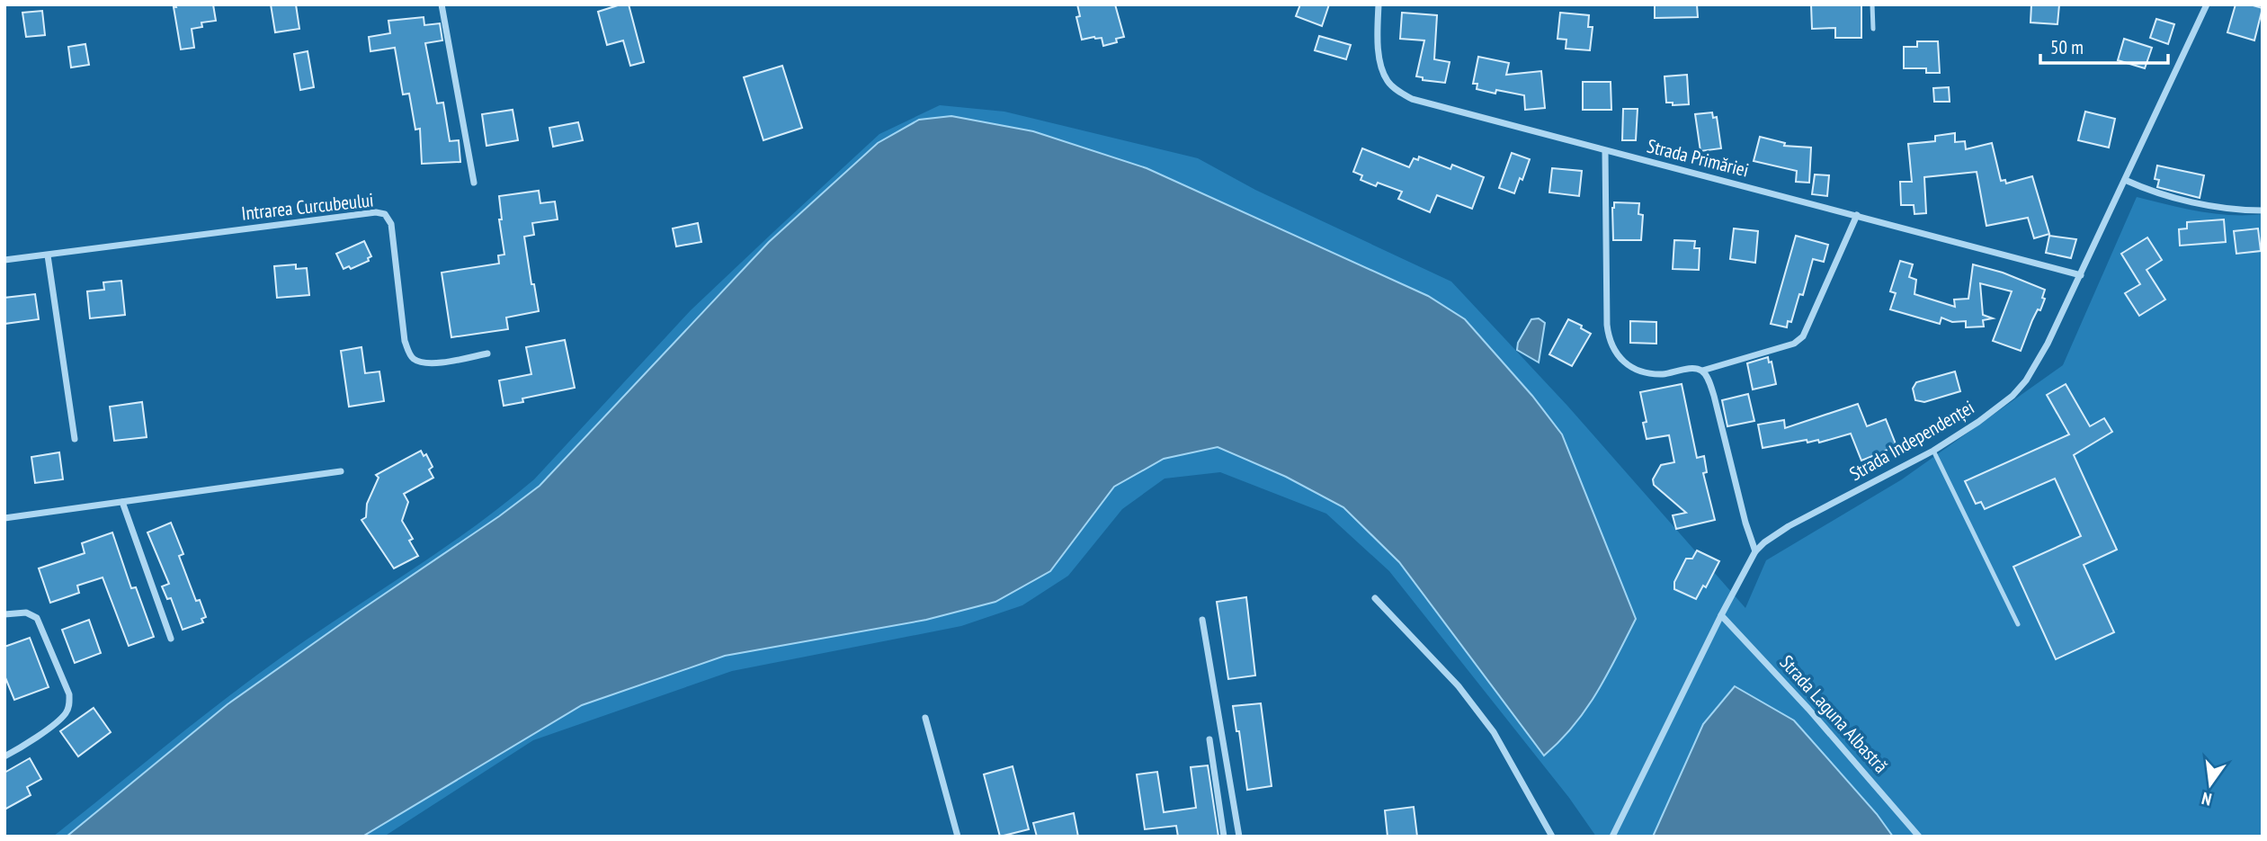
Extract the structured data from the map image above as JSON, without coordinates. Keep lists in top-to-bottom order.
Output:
{
  "streets": {
    "street": [
      "Strada Primăriei",
      "Intrarea Curcubeului",
      "Strada Independenței",
      "Strada Laguna Albastră"
    ]
  },
  "crossings": [
    ["Strada Primăriei", "Strada Independenței"],
    ["Strada Independenței", "Strada Laguna Albastră"]
  ],
  "scale_bar": "50 m",
  "north": "bottom"
}
